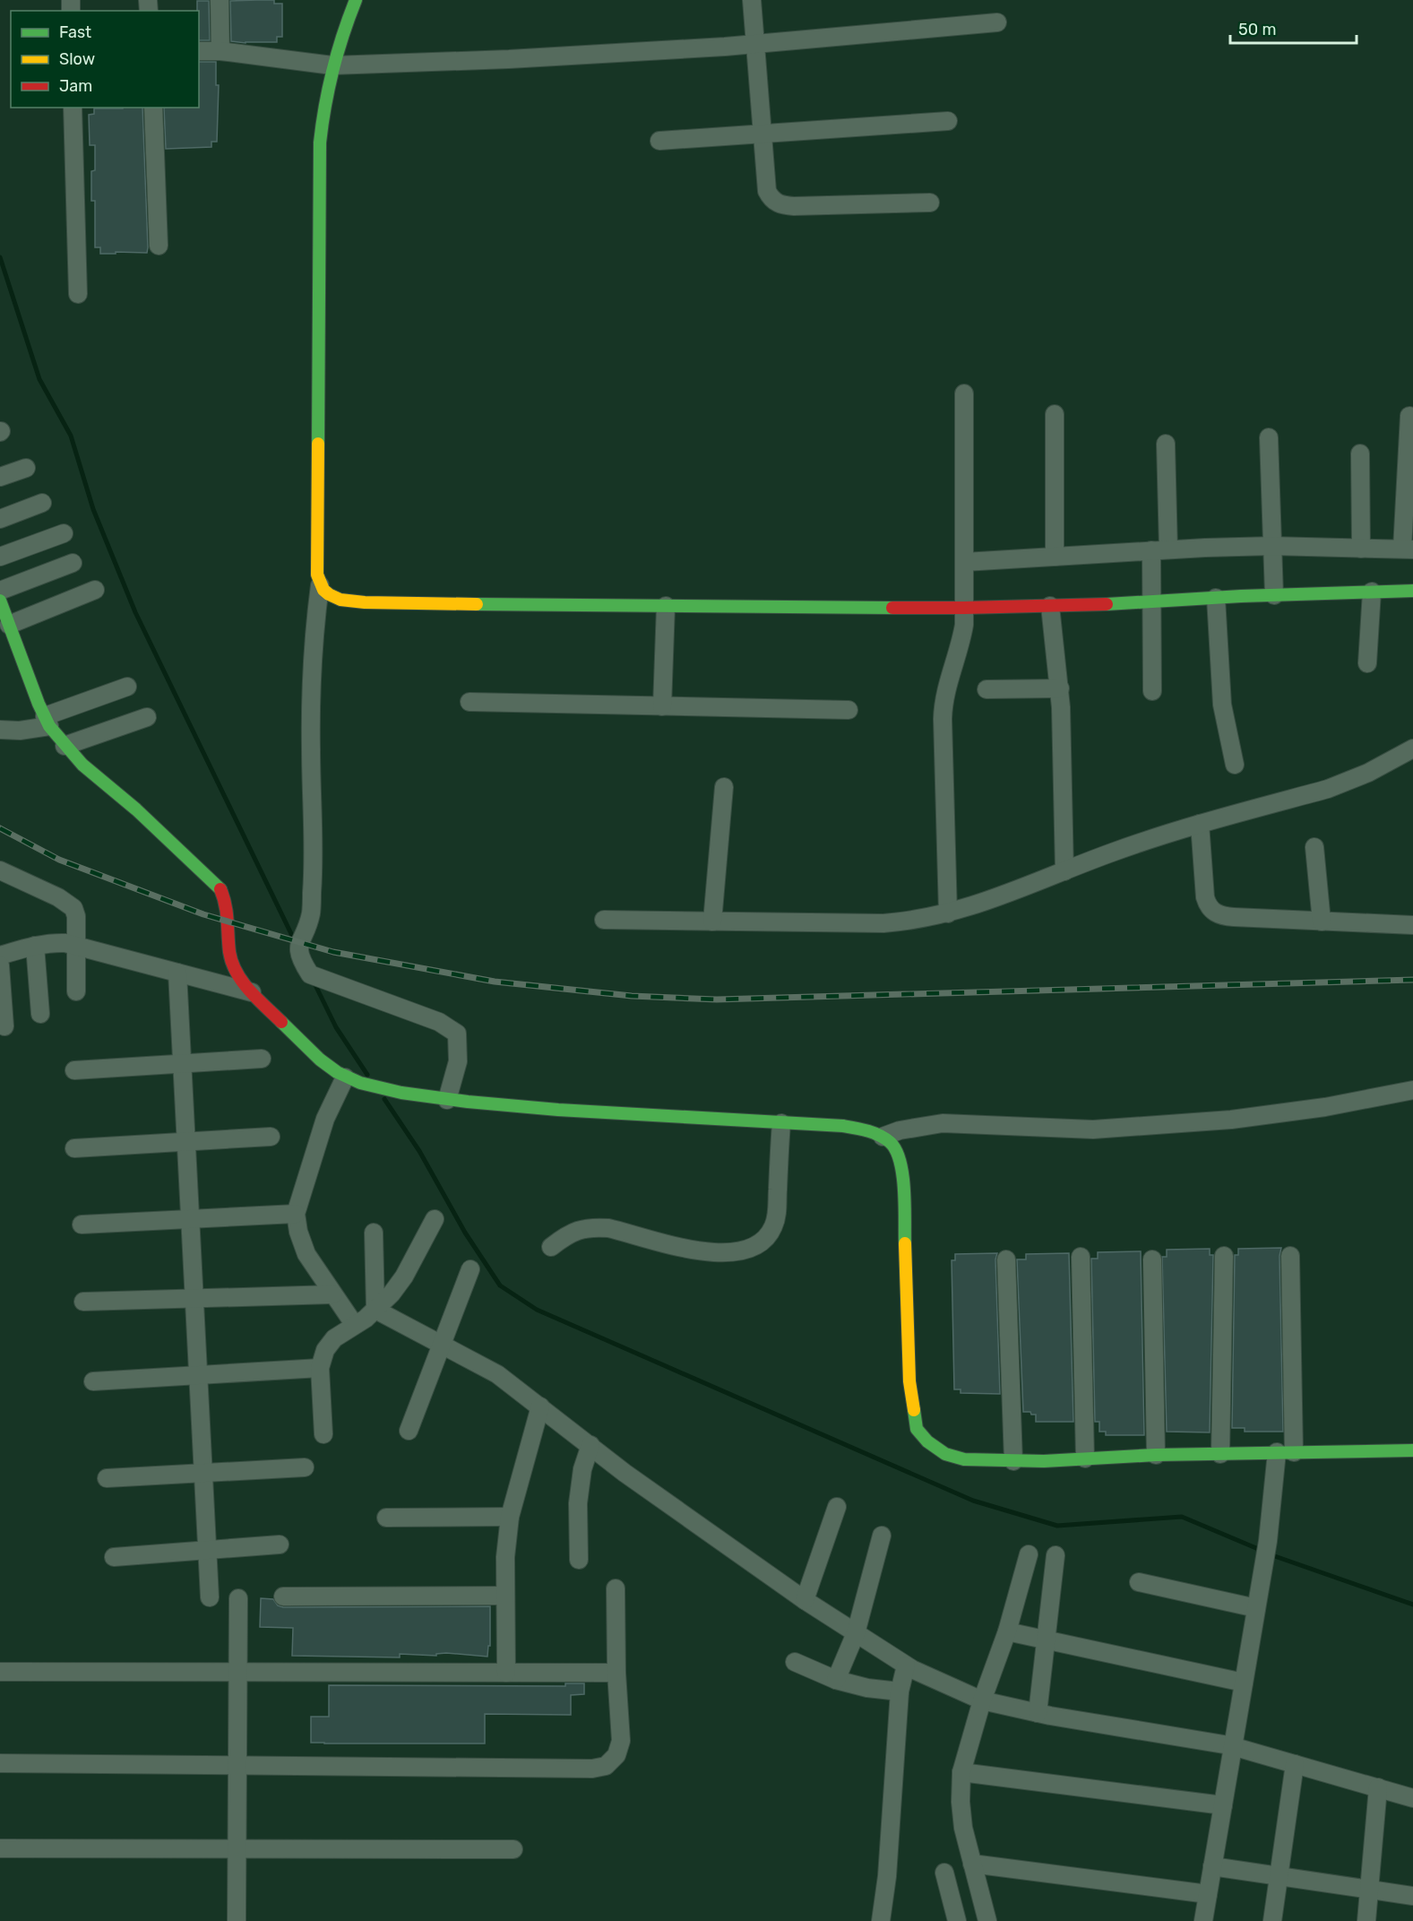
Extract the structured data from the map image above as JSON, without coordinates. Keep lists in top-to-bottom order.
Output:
{
  "legend": ["Fast", "Slow", "Jam"],
  "scale_bar": "50 m"
}
